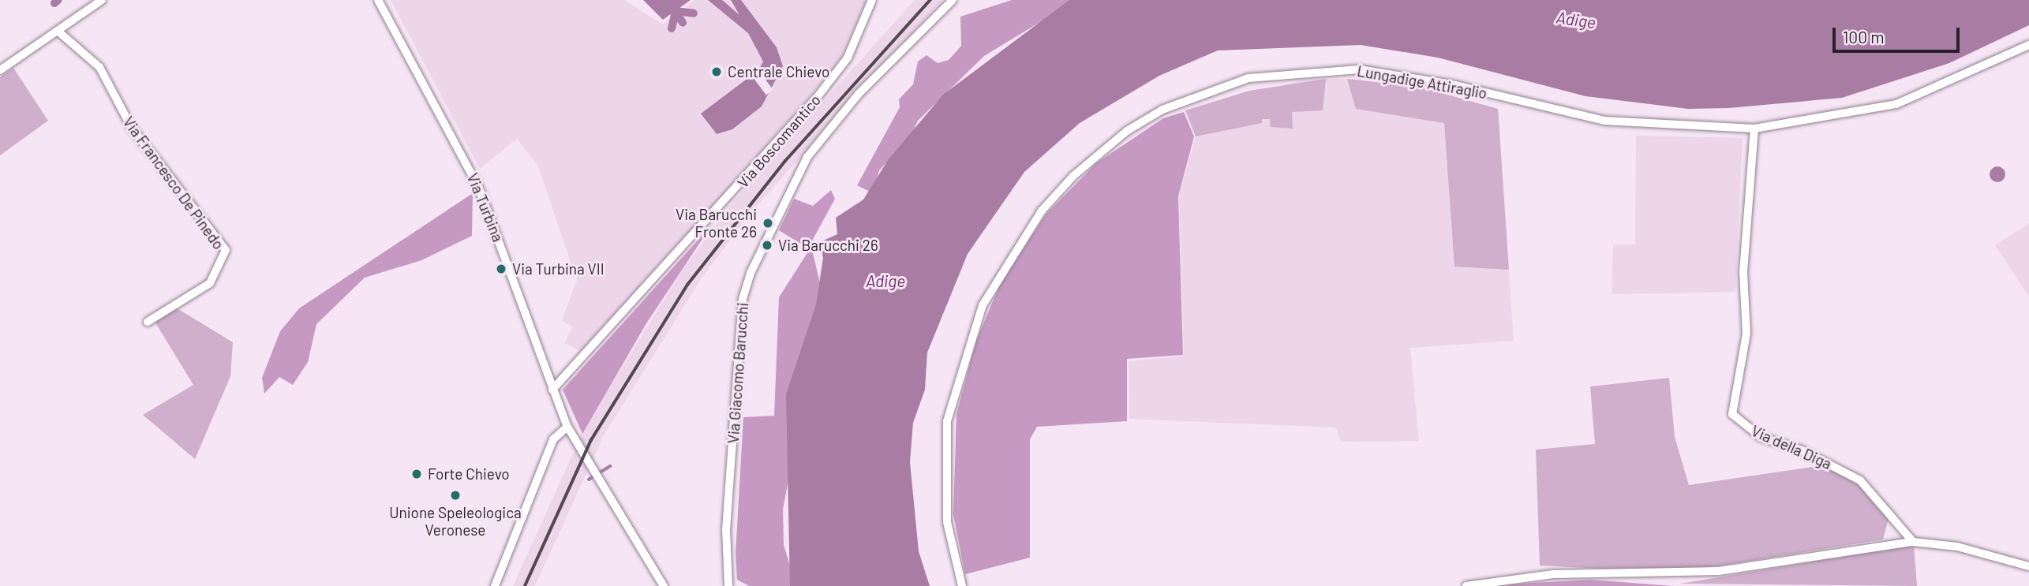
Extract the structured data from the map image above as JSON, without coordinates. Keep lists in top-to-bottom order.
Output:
{
  "streets": {
    "street": [
      "Lungadige Attiraglio",
      "Via Boscomantico",
      "Via Francesco De Pinedo",
      "Via Turbina",
      "Via Giacomo Barucchi",
      "Via della Diga"
    ]
  },
  "crossings": [
    ["Lungadige Attiraglio", "Via della Diga"],
    ["Via Boscomantico", "Via Turbina"]
  ],
  "water": ["Adige"],
  "places": [
    "Centrale Chievo",
    "Via Barucchi Fronte 26",
    "Via Barucchi 26",
    "Via Turbina VII",
    "Forte Chievo",
    "Unione Speleologica Veronese"
  ],
  "scale_bar": "100 m"
}
